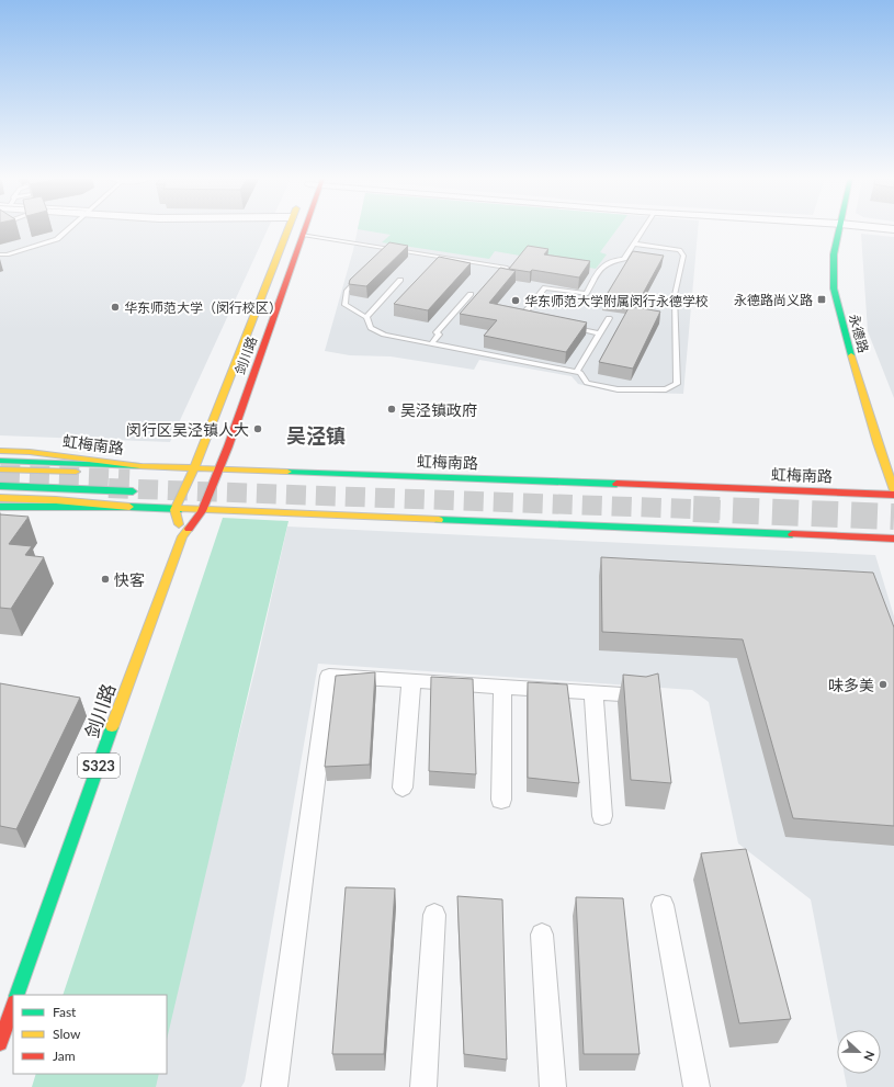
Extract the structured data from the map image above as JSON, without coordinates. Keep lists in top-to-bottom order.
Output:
{
  "streets": {
    "main road": [
      "永德路",
      "剑川路",
      "虹梅南路",
      "S323"
    ]
  },
  "crossings": [
    ["剑川路", "虹梅南路"]
  ],
  "districts": ["吴泾镇"],
  "places": {
    "transit": ["永德路尚义路"],
    "other": [
      "华东师范大学附属闵行永德学校",
      "华东师范大学（闵行校区）",
      "吴泾镇政府",
      "闵行区吴泾镇人大",
      "快客",
      "味多美"
    ]
  },
  "legend": ["Fast", "Slow", "Jam"],
  "north": "right"
}
